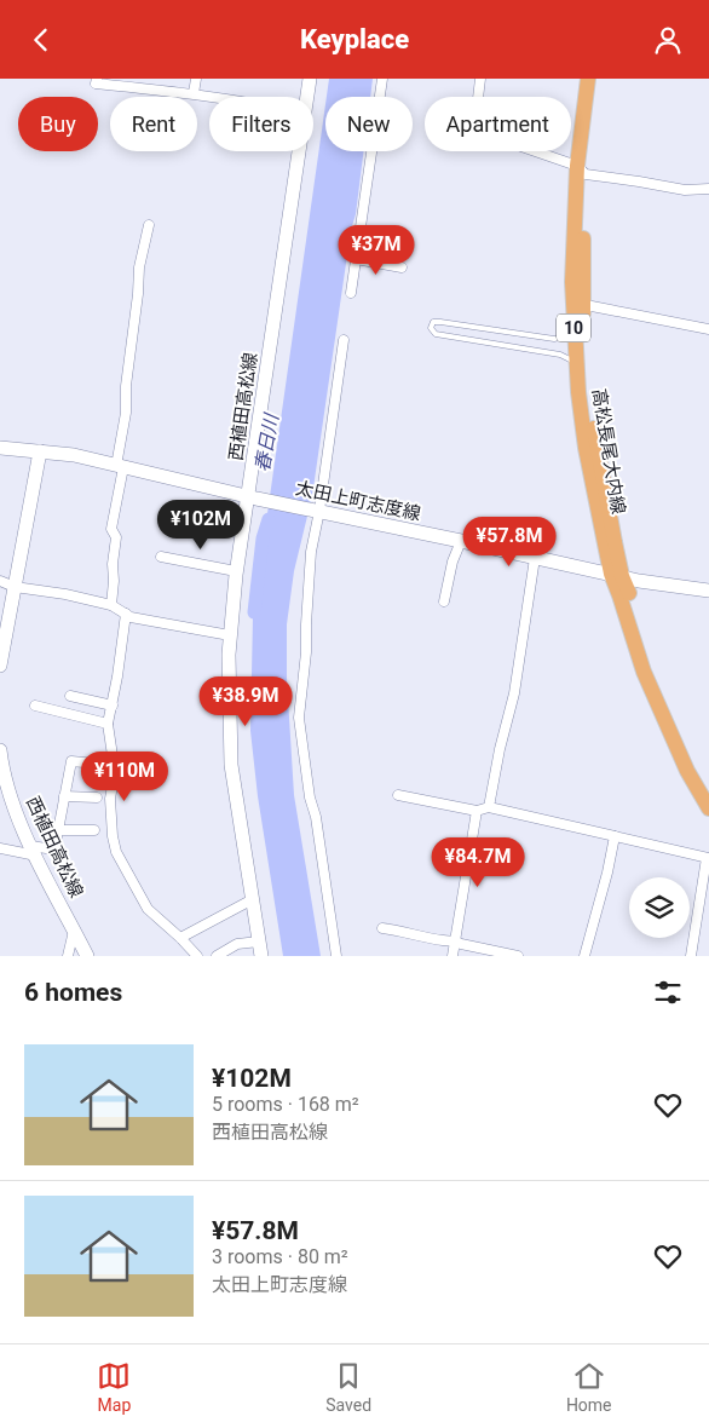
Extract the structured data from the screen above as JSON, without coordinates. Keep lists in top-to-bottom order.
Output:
{
  "streets": {
    "main road": [
      "10",
      "西植田高松線",
      "高松長尾大内線",
      "太田上町志度線"
    ]
  },
  "crossings": [
    ["西植田高松線", "太田上町志度線"],
    ["高松長尾大内線", "太田上町志度線"]
  ],
  "water": ["春日川"],
  "page": {
    "header": "Keyplace",
    "chip": [
      "Buy",
      "Rent",
      "Filters",
      "New",
      "Apartment"
    ],
    "price": [
      "¥37M",
      "¥102M",
      "¥57.8M",
      "¥38.9M",
      "¥110M",
      "¥84.7M"
    ],
    "heading": "6 homes",
    "list": [
      {
        "name": "¥102M",
        "note": "5 rooms · 168 m² · 西植田高松線"
      },
      {
        "name": "¥57.8M",
        "note": "3 rooms · 80 m² · 太田上町志度線"
      }
    ],
    "tabs": ["Map", "Saved", "Home"]
  }
}
